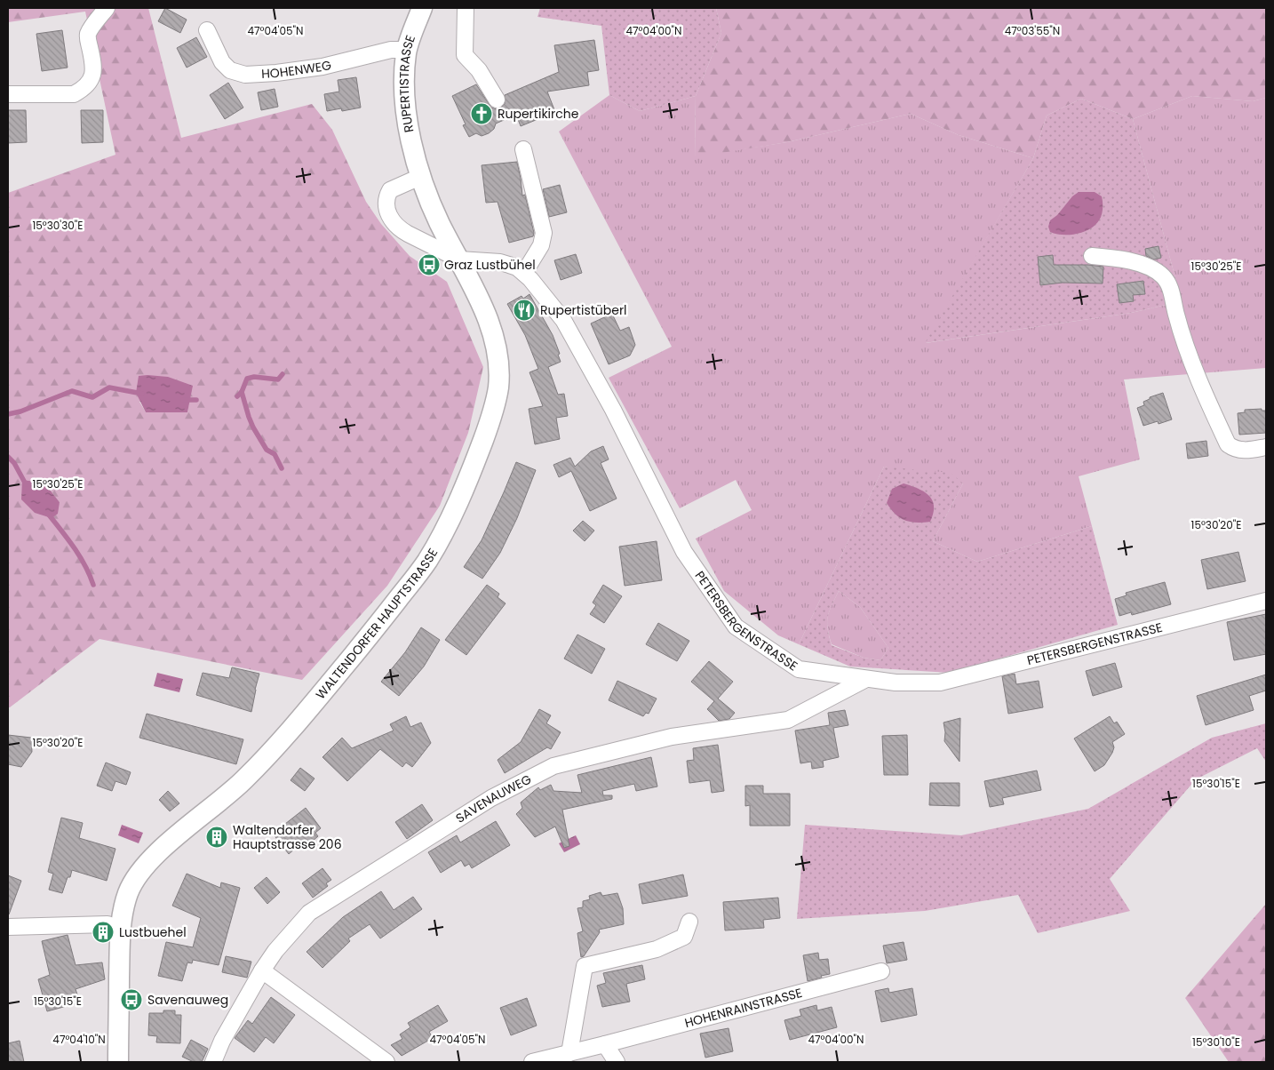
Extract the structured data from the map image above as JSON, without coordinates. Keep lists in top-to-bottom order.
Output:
{
  "streets": {
    "main road": ["RUPERTISTRASSE", "WALTENDORFER HAUPTSTRASSE"],
    "street": [
      "HOHENWEG",
      "PETERSBERGENSTRASSE",
      "SAVENAUWEG",
      "HOHENRAINSTRASSE"
    ]
  },
  "crossings": [
    ["HOHENWEG", "RUPERTISTRASSE"],
    ["RUPERTISTRASSE", "PETERSBERGENSTRASSE"],
    ["RUPERTISTRASSE", "WALTENDORFER HAUPTSTRASSE"],
    ["PETERSBERGENSTRASSE", "WALTENDORFER HAUPTSTRASSE"],
    ["PETERSBERGENSTRASSE", "SAVENAUWEG"]
  ],
  "places": {
    "church": ["Rupertikirche"],
    "bus stop": ["Graz Lustbühel", "Savenauweg"],
    "restaurant": ["Rupertistüberl"],
    "building": ["Waltendorfer Hauptstrasse 206", "Lustbuehel"]
  },
  "coordinates": [
    "47°04'05\"N",
    "47°04'00\"N",
    "47°03'55\"N",
    "15°30'30\"E",
    "15°30'25\"E",
    "15°30'20\"E",
    "15°30'15\"E",
    "47°04'10\"N",
    "15°30'10\"E"
  ]
}
